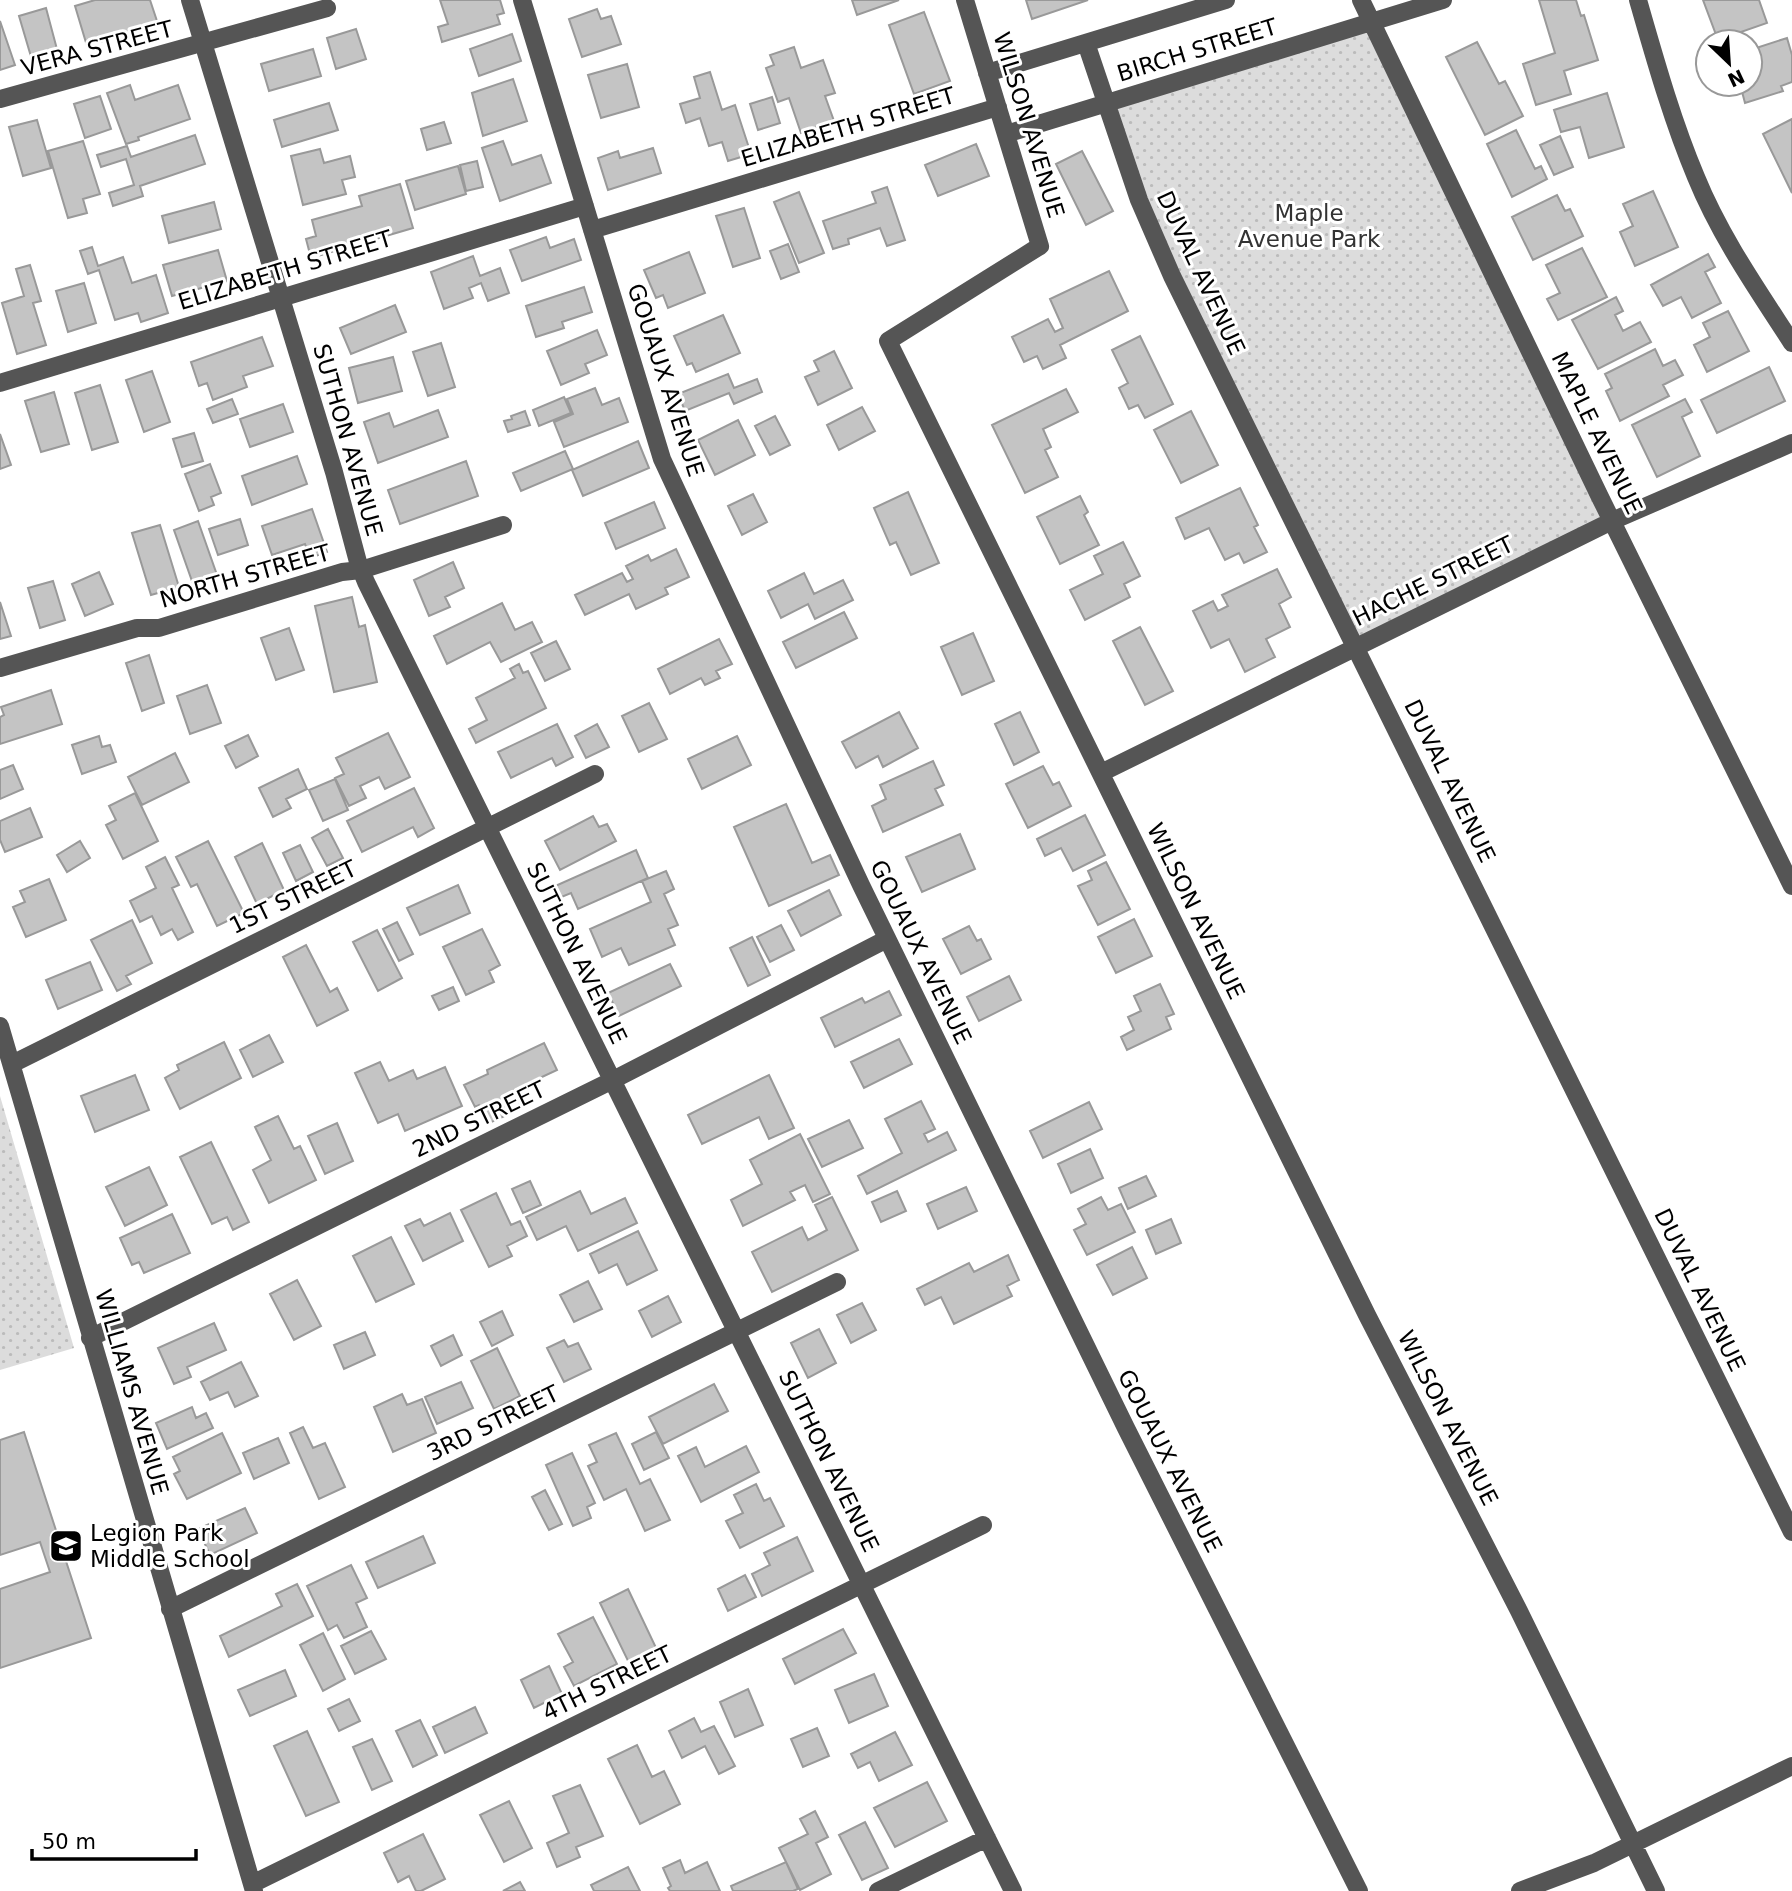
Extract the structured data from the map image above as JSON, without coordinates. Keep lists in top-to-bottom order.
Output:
{
  "streets": {
    "street": [
      "VERA STREET",
      "BIRCH STREET",
      "WILSON AVENUE",
      "ELIZABETH STREET",
      "DUVAL AVENUE",
      "GOUAUX AVENUE",
      "MAPLE AVENUE",
      "SUTHON AVENUE",
      "NORTH STREET",
      "HACHE STREET",
      "1ST STREET",
      "2ND STREET",
      "WILLIAMS AVENUE",
      "3RD STREET",
      "4TH STREET"
    ]
  },
  "crossings": [
    ["VERA STREET", "SUTHON AVENUE"],
    ["BIRCH STREET", "WILSON AVENUE"],
    ["BIRCH STREET", "DUVAL AVENUE"],
    ["BIRCH STREET", "MAPLE AVENUE"],
    ["WILSON AVENUE", "ELIZABETH STREET"],
    ["WILSON AVENUE", "HACHE STREET"],
    ["ELIZABETH STREET", "GOUAUX AVENUE"],
    ["ELIZABETH STREET", "SUTHON AVENUE"],
    ["DUVAL AVENUE", "HACHE STREET"],
    ["GOUAUX AVENUE", "2ND STREET"],
    ["MAPLE AVENUE", "HACHE STREET"],
    ["SUTHON AVENUE", "NORTH STREET"],
    ["SUTHON AVENUE", "1ST STREET"],
    ["SUTHON AVENUE", "2ND STREET"],
    ["SUTHON AVENUE", "3RD STREET"],
    ["SUTHON AVENUE", "4TH STREET"],
    ["1ST STREET", "WILLIAMS AVENUE"],
    ["2ND STREET", "WILLIAMS AVENUE"],
    ["WILLIAMS AVENUE", "3RD STREET"],
    ["WILLIAMS AVENUE", "4TH STREET"]
  ],
  "parks": ["Maple Avenue Park"],
  "places": {
    "school or university": ["Legion Park Middle School"]
  },
  "scale_bar": "50 m",
  "north": "bottom right"
}
